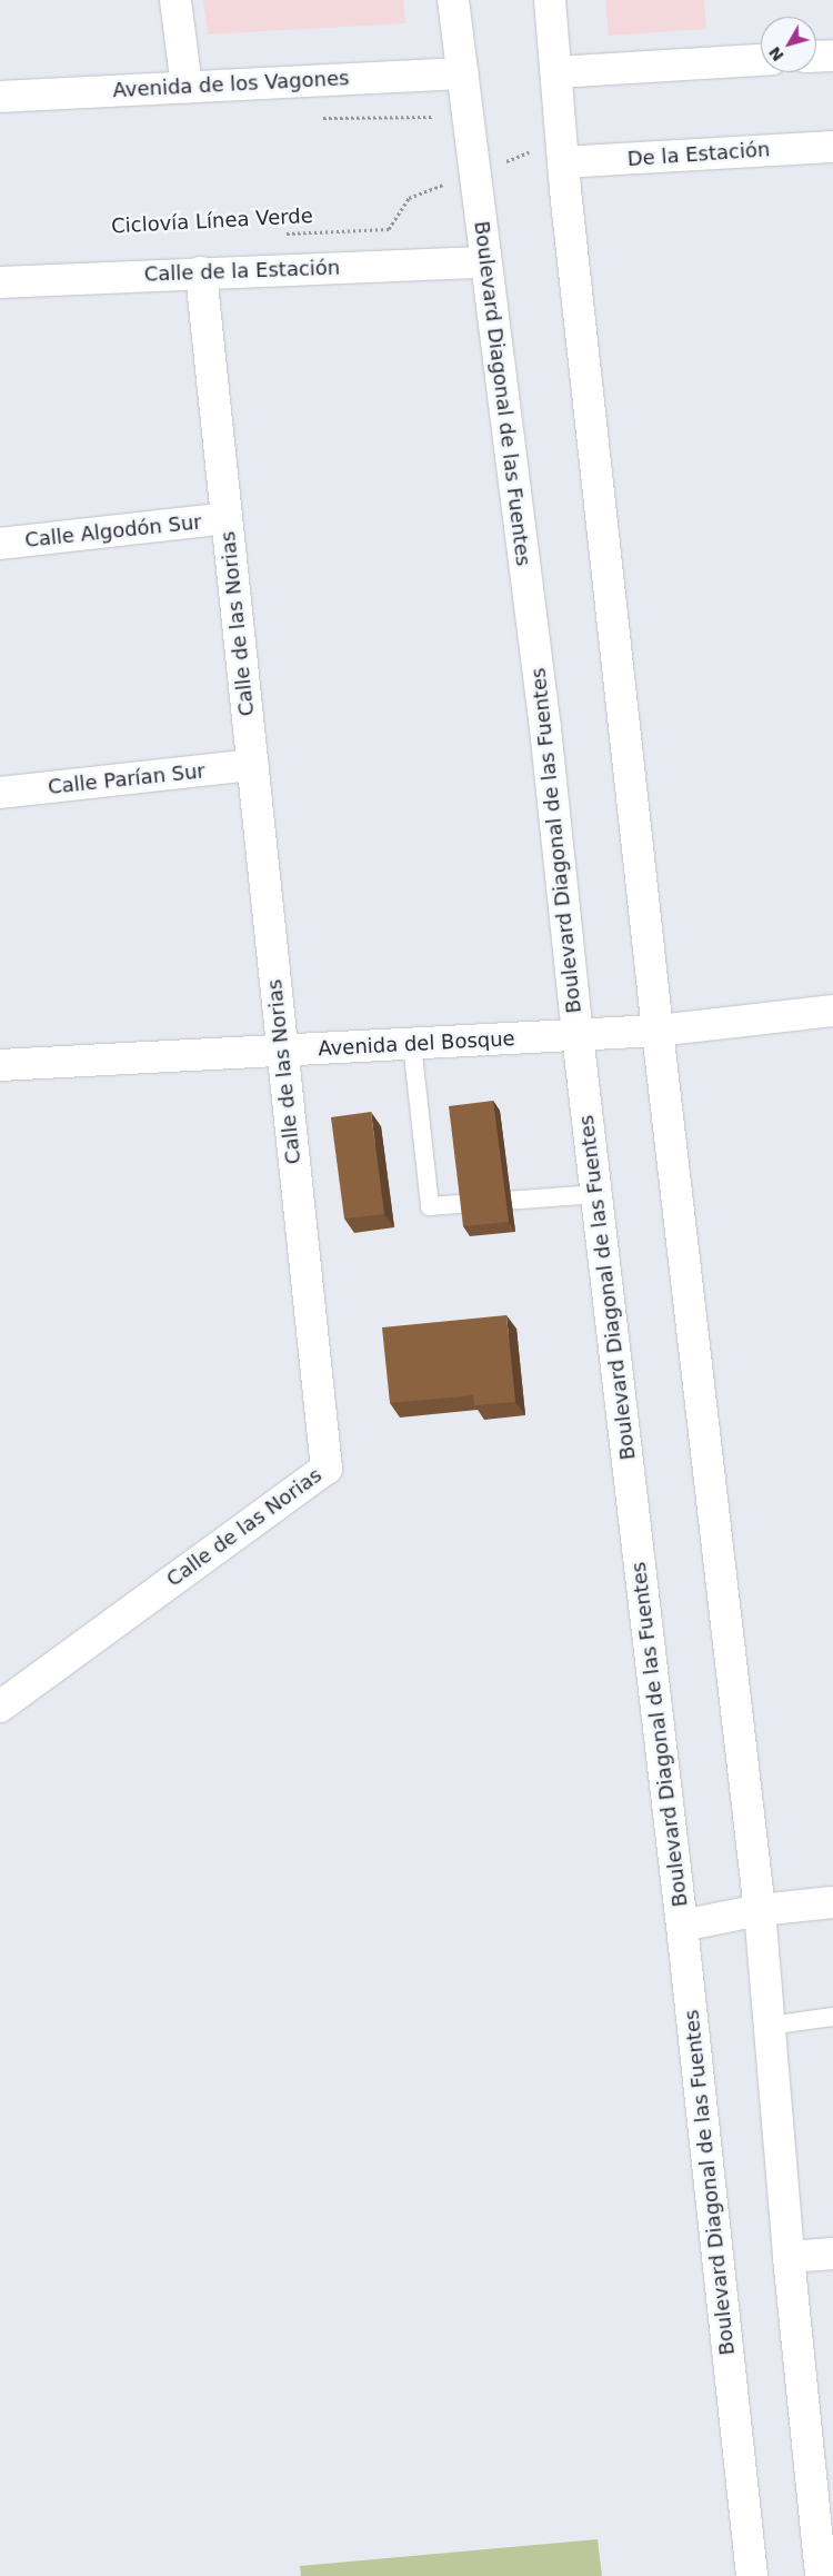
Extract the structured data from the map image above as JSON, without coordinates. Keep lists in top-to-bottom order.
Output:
{
  "streets": {
    "main road": [
      "Avenida de los Vagones",
      "De la Estación",
      "Calle de la Estación",
      "Boulevard Diagonal de las Fuentes",
      "Calle Algodón Sur",
      "Calle de las Norias",
      "Calle Parían Sur",
      "Avenida del Bosque"
    ],
    "path": ["Ciclovía Línea Verde"]
  },
  "crossings": [
    ["Avenida de los Vagones", "Boulevard Diagonal de las Fuentes"],
    ["Calle de la Estación", "Boulevard Diagonal de las Fuentes"],
    ["Calle de la Estación", "Calle de las Norias"],
    ["Boulevard Diagonal de las Fuentes", "Avenida del Bosque"],
    ["Calle Algodón Sur", "Calle de las Norias"],
    ["Calle de las Norias", "Calle Parían Sur"],
    ["Calle de las Norias", "Avenida del Bosque"]
  ],
  "north": "bottom left"
}
